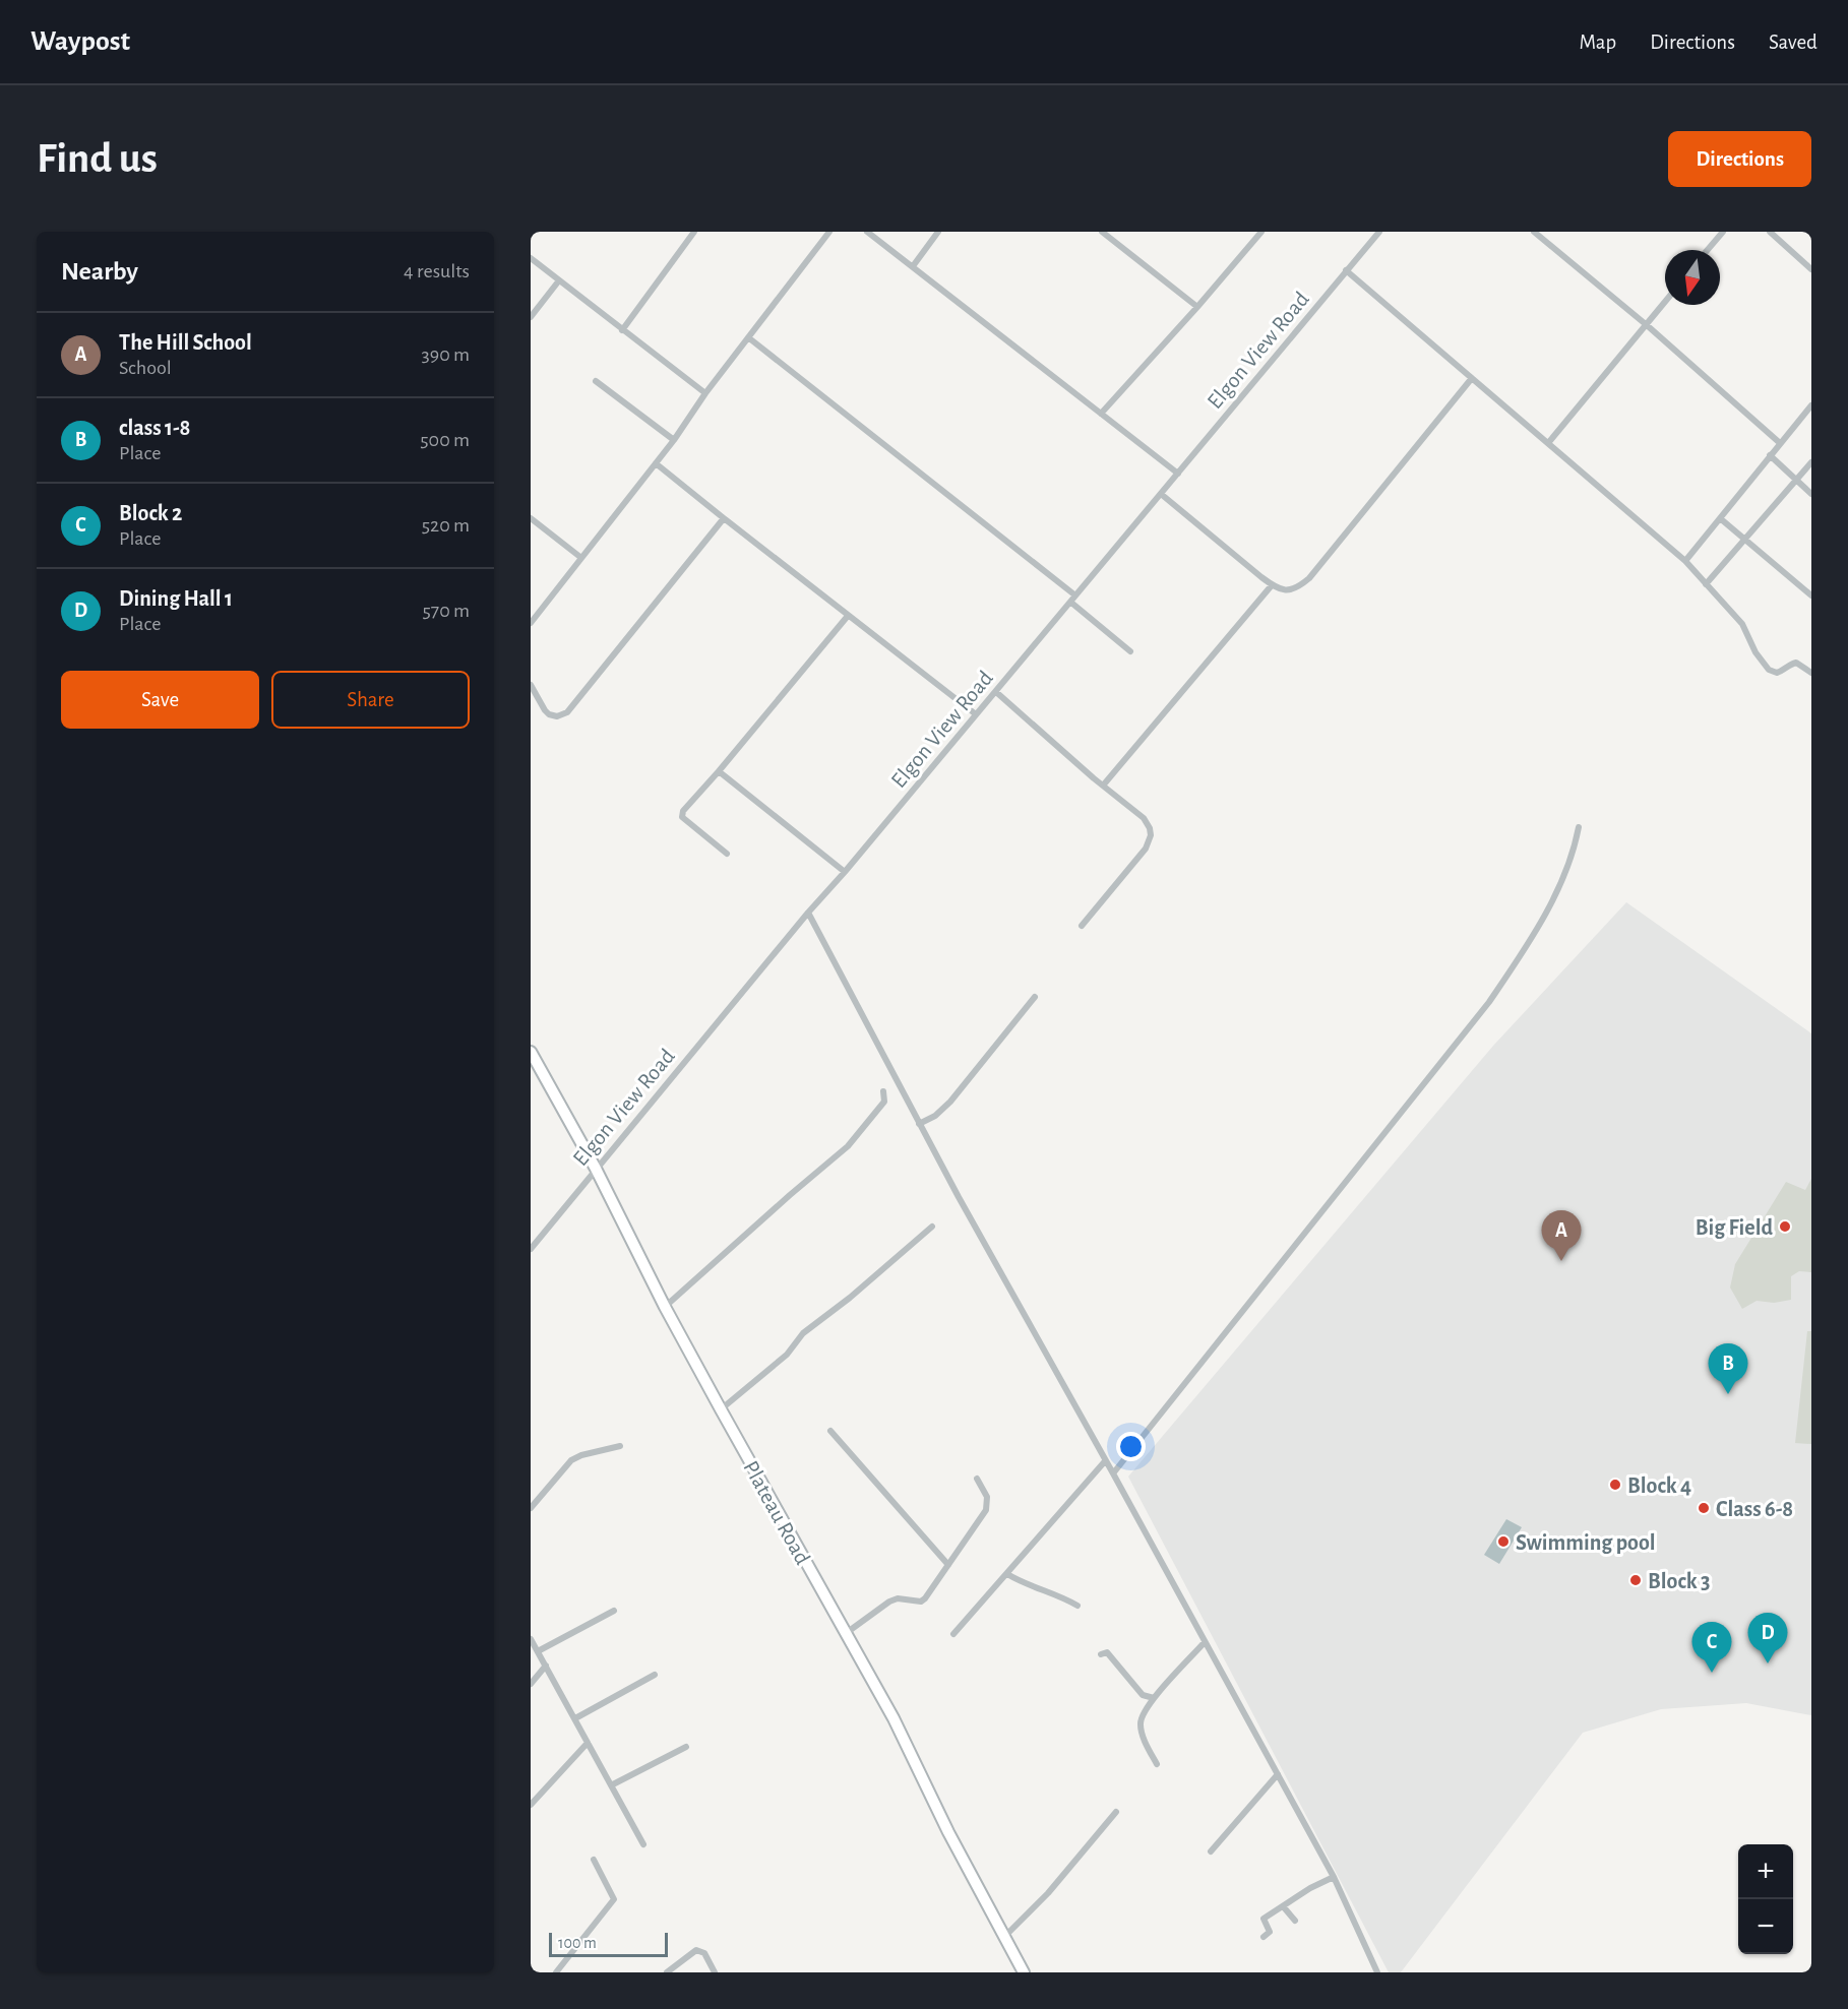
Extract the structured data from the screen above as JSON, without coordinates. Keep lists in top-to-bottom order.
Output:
{
  "streets": {
    "street": ["Elgon View Road", "Plateau Road"]
  },
  "crossings": [
    ["Elgon View Road", "Plateau Road"]
  ],
  "places": [
    "Big Field",
    "Block 4",
    "Class 6-8",
    "Swimming pool",
    "Block 3"
  ],
  "scale_bar": "100 m",
  "north": "bottom",
  "page": {
    "header": "Waypost",
    "nav": ["Map", "Directions", "Saved"],
    "buttons": [
      "Directions",
      ["Save", "Share"]
    ],
    "title": "Find us",
    "heading": ["Nearby", "4 results"],
    "list": [
      {
        "mark": "A",
        "name": "The Hill School",
        "note": "School",
        "value": "390 m"
      },
      {
        "mark": "B",
        "name": "class 1-8",
        "note": "Place",
        "value": "500 m"
      },
      {
        "mark": "C",
        "name": "Block 2",
        "note": "Place",
        "value": "520 m"
      },
      {
        "mark": "D",
        "name": "Dining Hall 1",
        "note": "Place",
        "value": "570 m"
      }
    ],
    "pins": [
      "A",
      "B",
      "D",
      "C"
    ],
    "map_buttons": ["+", "−"],
    "scale": "100 m"
  }
}
